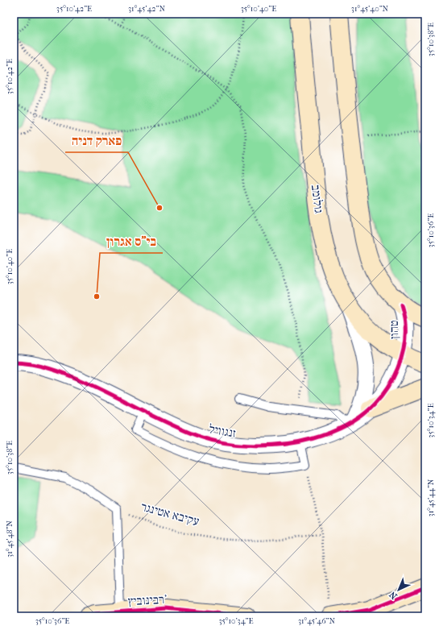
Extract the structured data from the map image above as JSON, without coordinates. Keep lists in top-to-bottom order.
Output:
{
  "streets": {
    "main road": ["גולומב", "טהון", "רבינוביץ'"],
    "street": ["זנגוויל"],
    "path": ["עקיבא אטינגר"]
  },
  "crossings": [
    ["גולומב", "טהון"],
    ["גולומב", "זנגוויל"],
    ["טהון", "זנגוויל"]
  ],
  "places": ["פארק דניה", "בי\"ס אגרון"],
  "north": "bottom left",
  "coordinates": [
    "35°10'42\"E",
    "31°45'42\"N",
    "35°10'40\"E",
    "31°45'40\"N",
    "35°10'38\"E",
    "35°10'36\"E",
    "35°10'34\"E",
    "31°45'44\"N",
    "31°45'48\"N",
    "31°45'46\"N"
  ]
}
